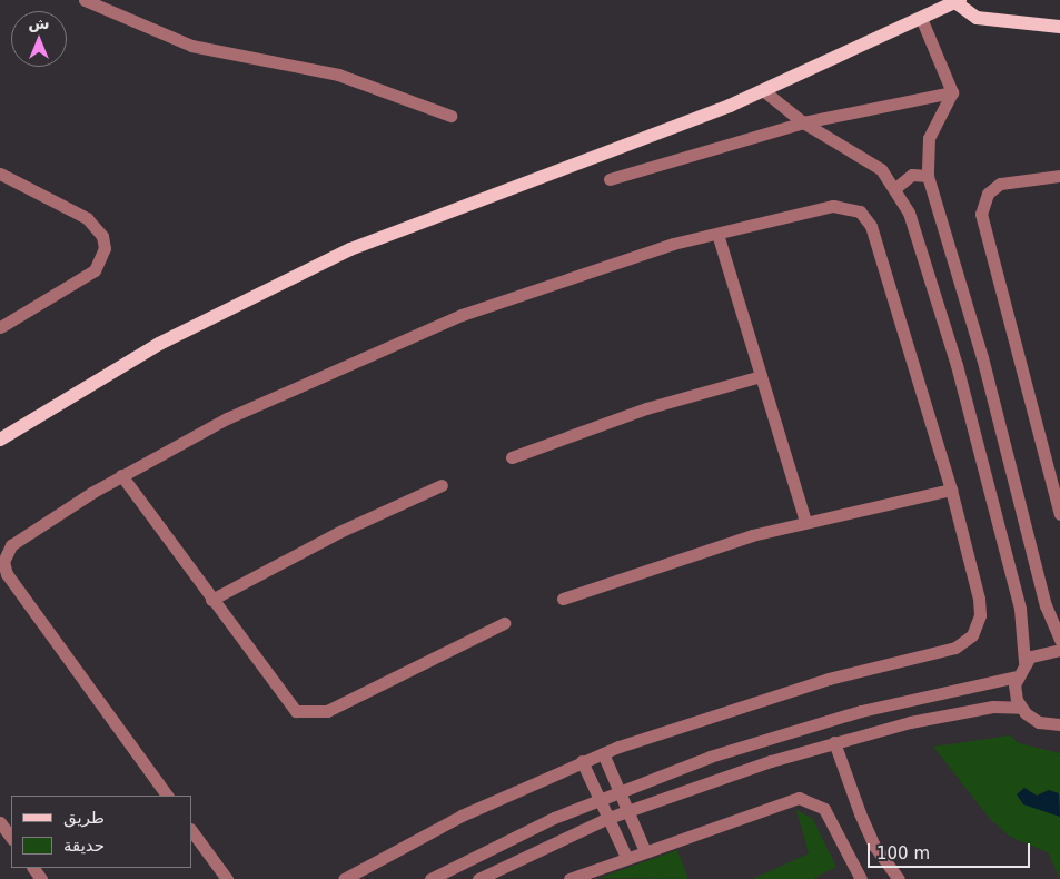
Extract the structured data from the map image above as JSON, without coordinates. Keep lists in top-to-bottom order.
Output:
{
  "legend": ["طريق", "حديقة"],
  "scale_bar": "100 m",
  "north": "top"
}
